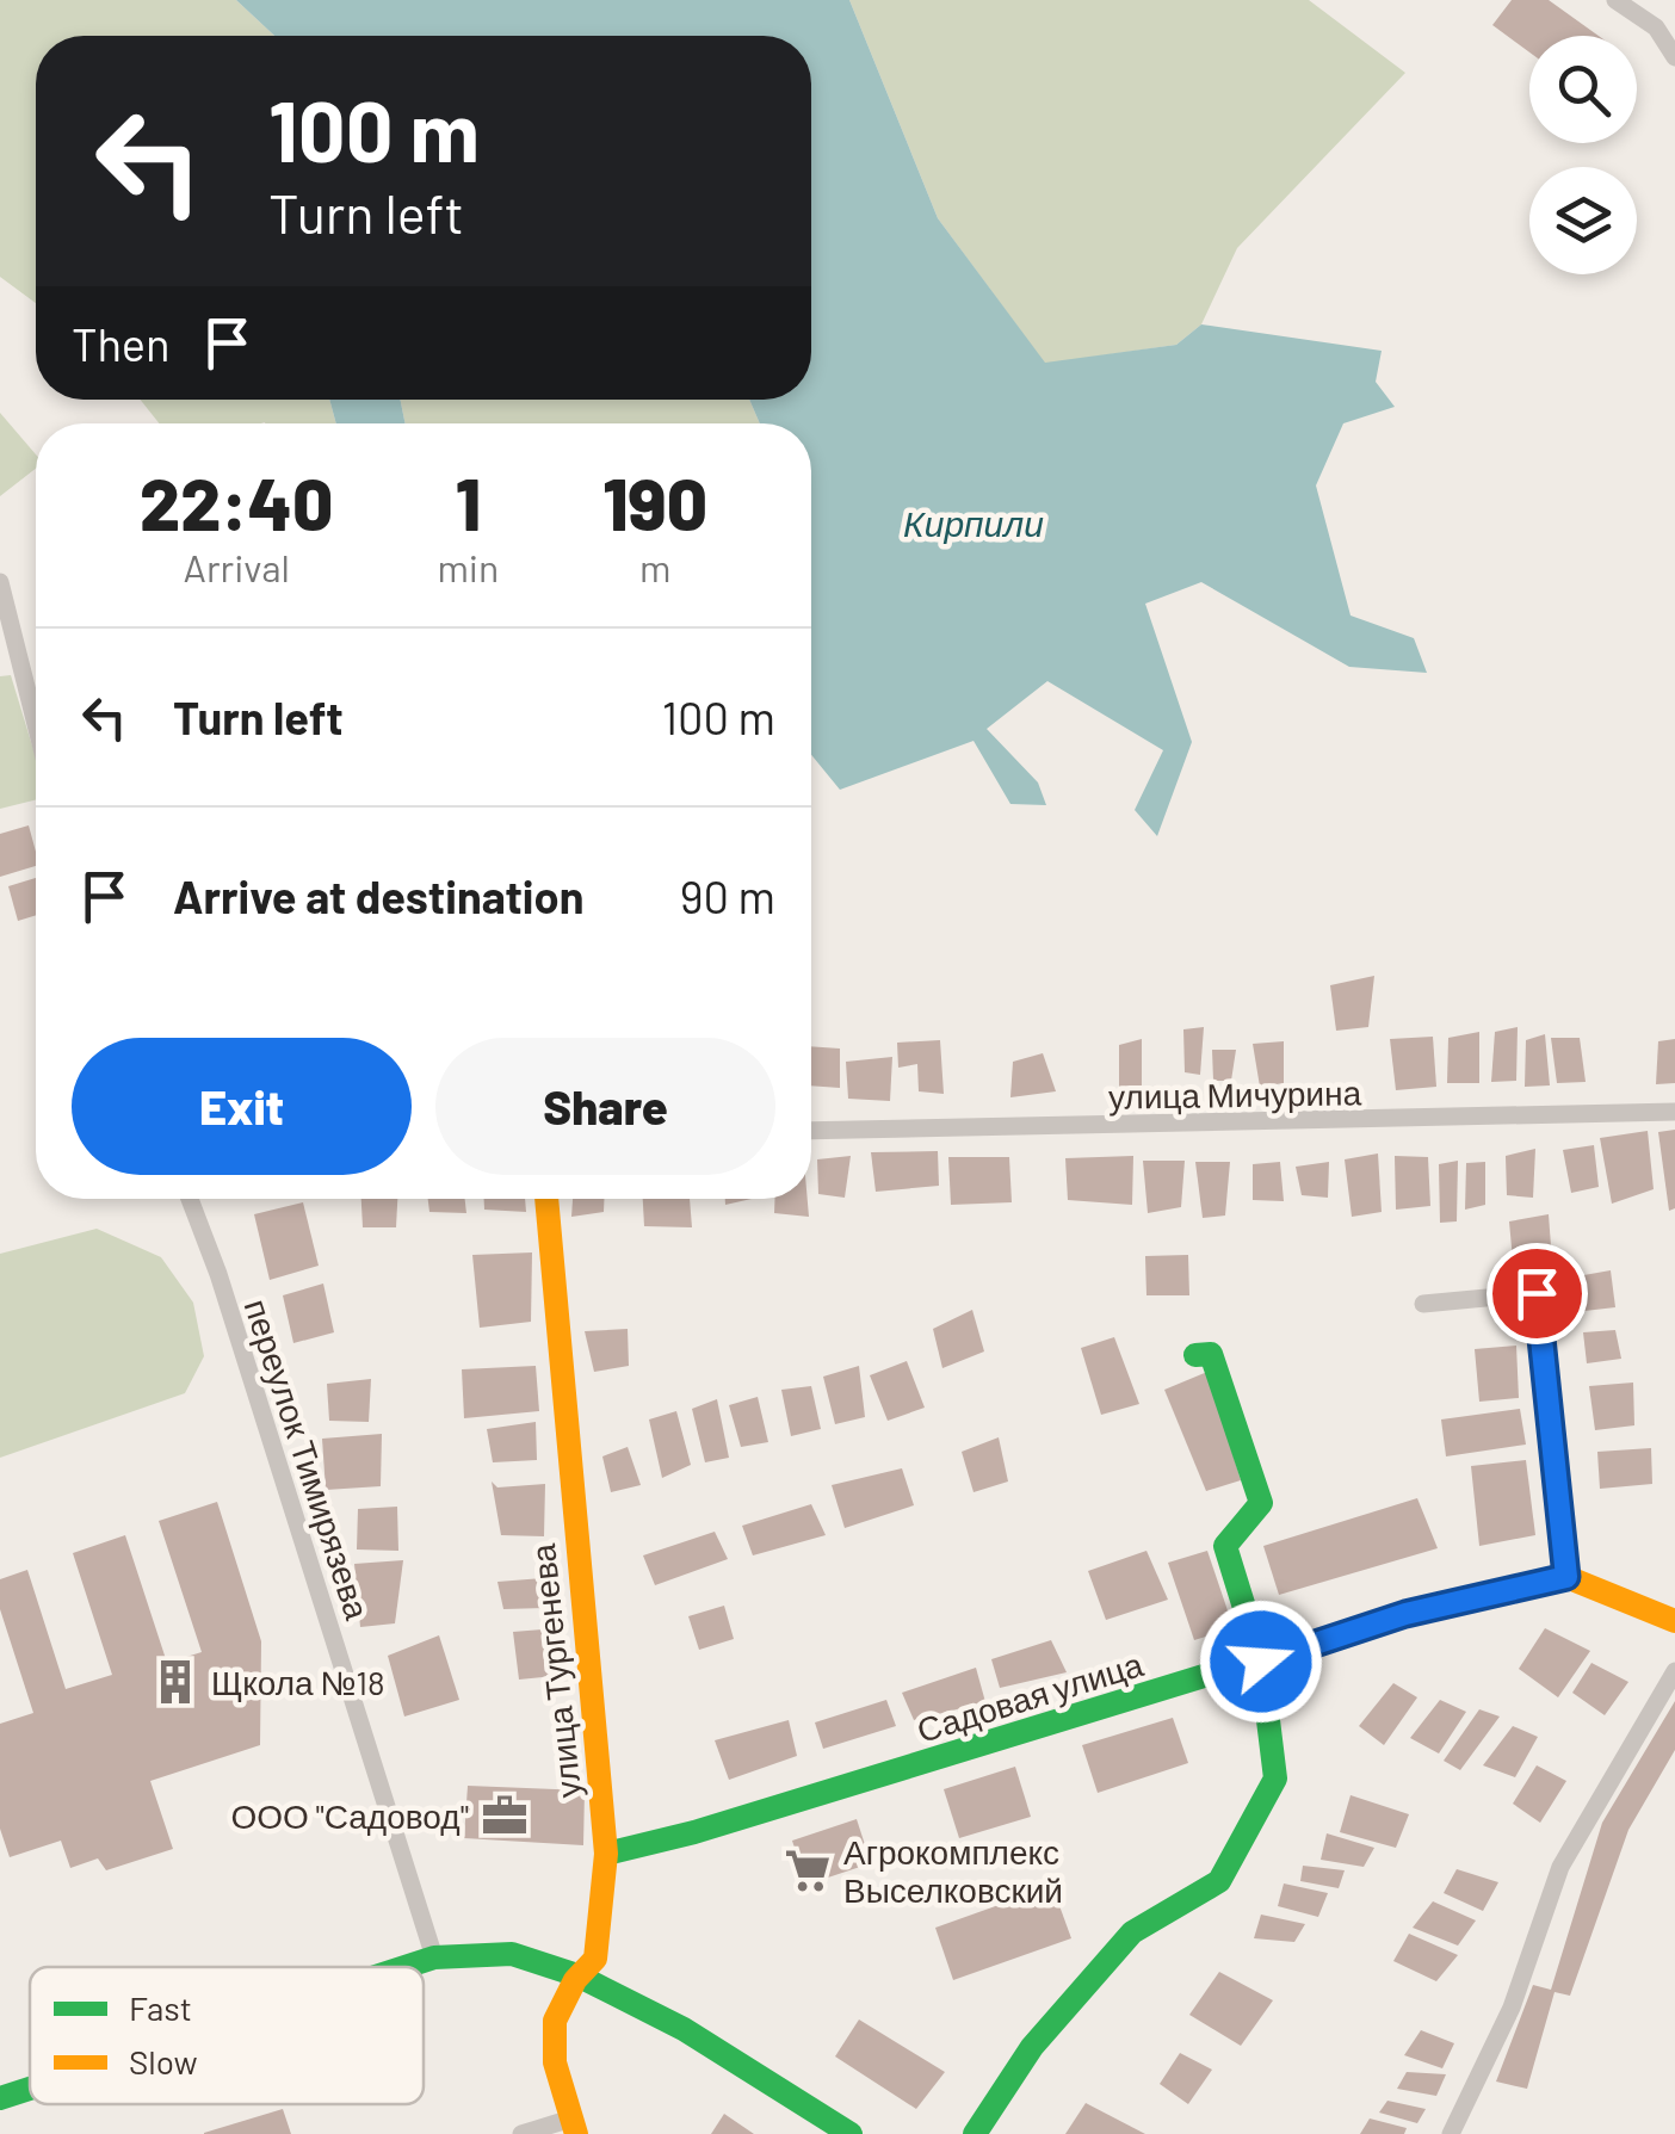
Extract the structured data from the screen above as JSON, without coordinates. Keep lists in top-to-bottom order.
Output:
{
  "streets": {
    "street": [
      "улица Мичурина",
      "переулок Тимирязева",
      "улица Тургенева",
      "Садовая улица"
    ]
  },
  "crossings": [
    ["улица Тургенева", "Садовая улица"]
  ],
  "water": ["Кирпили"],
  "places": {
    "building": ["Щкола №18"],
    "office": ["ООО \"Садовод\""],
    "supermarket": ["Агрокомплекс Выселковский"]
  },
  "legend": ["Fast", "Slow"],
  "page": {
    "turn": ["100 m", "Turn left"],
    "then": "Then",
    "eta": [
      "22:40",
      "Arrival",
      "1",
      "min",
      "190",
      "m"
    ],
    "list": [
      {
        "name": "Turn left",
        "value": "100 m"
      },
      {
        "name": "Arrive at destination",
        "value": "90 m"
      }
    ],
    "buttons": ["Exit", "Share"]
  }
}
